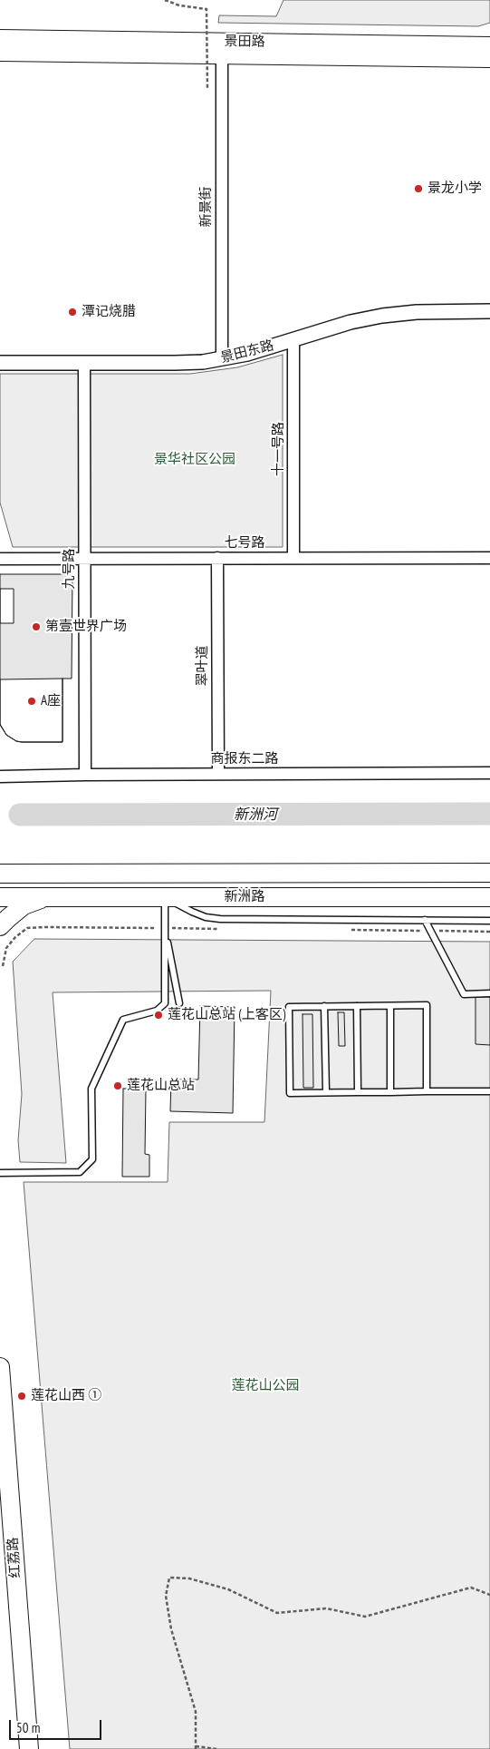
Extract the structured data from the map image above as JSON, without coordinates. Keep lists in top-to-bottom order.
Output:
{
  "streets": {
    "main road": ["景田路", "新洲路", "红荔路"],
    "street": [
      "新景街",
      "景田东路",
      "十一号路",
      "七号路",
      "九号路",
      "翠叶道",
      "商报东二路"
    ]
  },
  "crossings": [
    ["景田路", "新景街"],
    ["新景街", "景田东路"],
    ["景田东路", "十一号路"],
    ["景田东路", "九号路"],
    ["十一号路", "七号路"],
    ["七号路", "九号路"],
    ["七号路", "翠叶道"],
    ["九号路", "商报东二路"],
    ["翠叶道", "商报东二路"]
  ],
  "water": ["新洲河"],
  "parks": ["景华社区公园", "莲花山公园"],
  "places": [
    "景龙小学",
    "潭记烧腊",
    "第壹世界广场",
    "A座",
    "莲花山总站 (上客区)",
    "莲花山总站",
    "莲花山西 ①"
  ],
  "scale_bar": "50 m"
}
